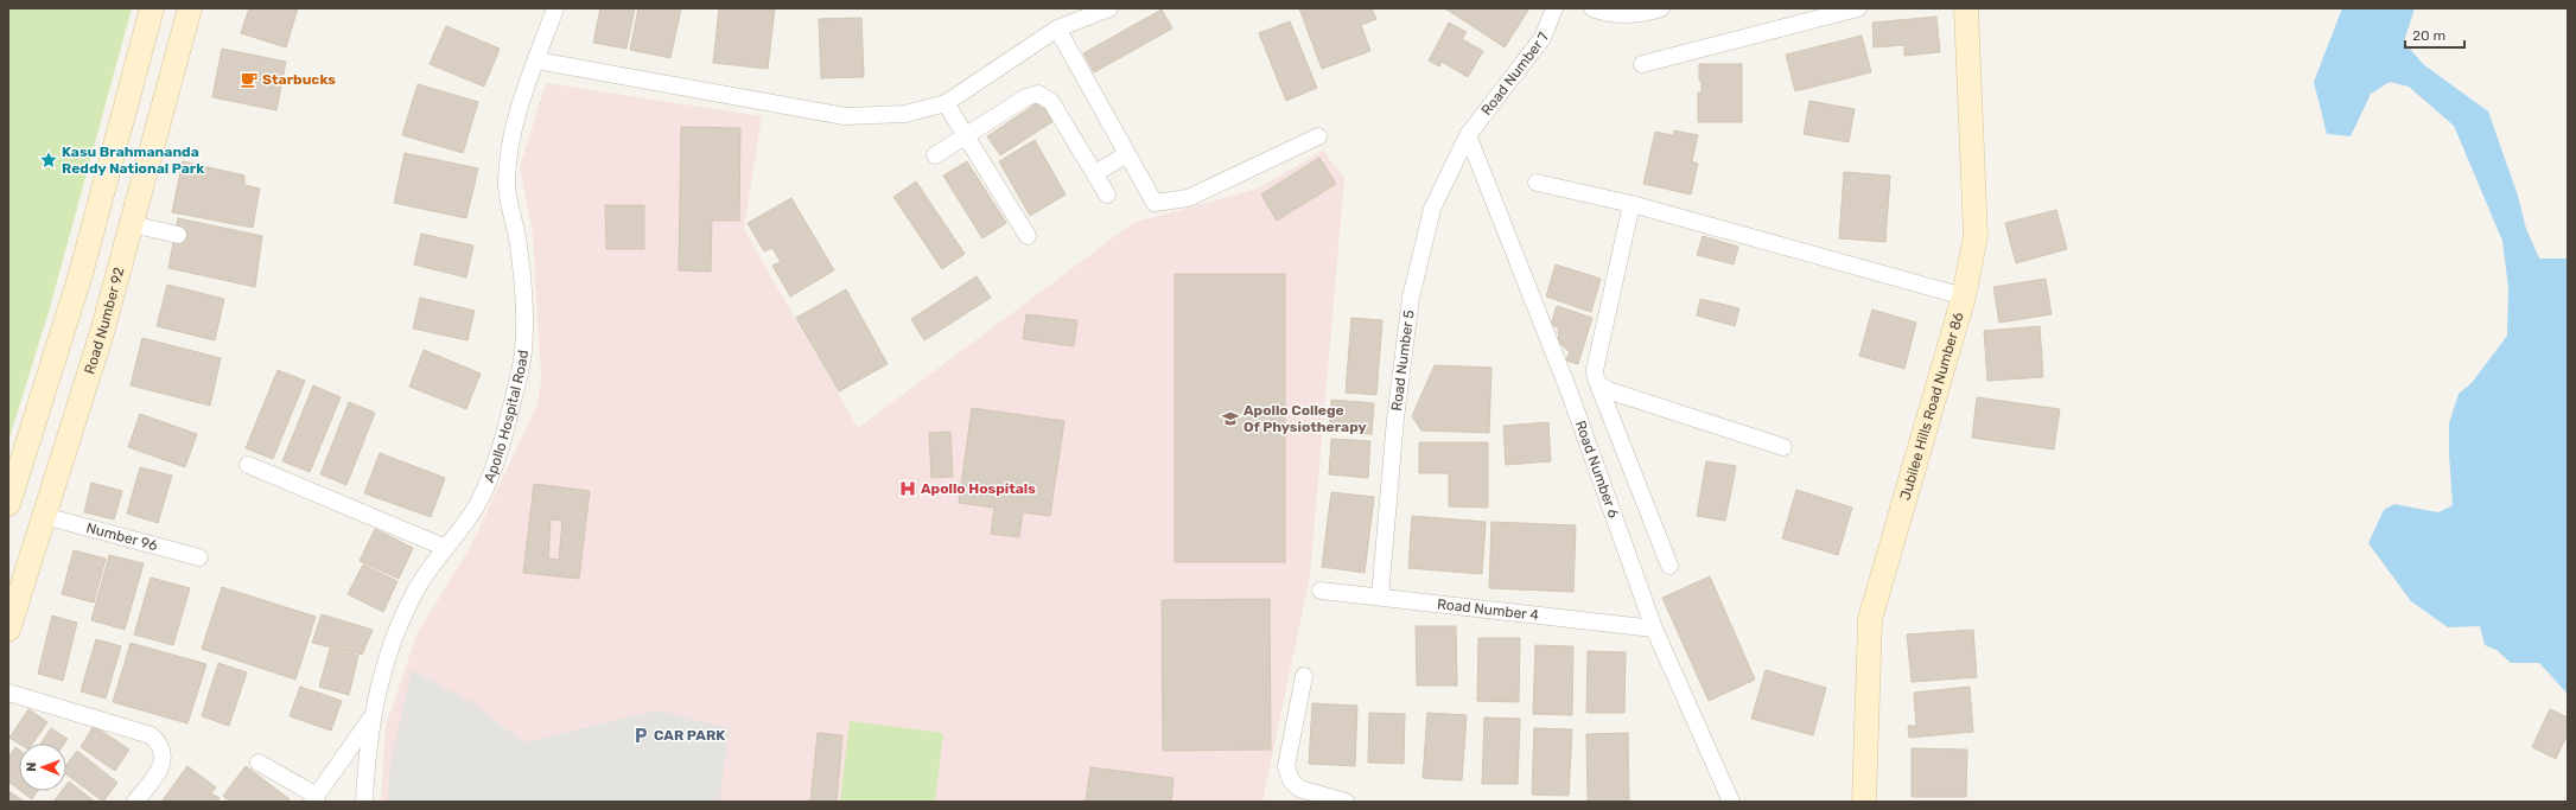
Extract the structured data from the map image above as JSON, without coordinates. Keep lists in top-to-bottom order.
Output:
{
  "streets": {
    "main road": ["Road Number 92", "Jubilee Hills Road Number 86"],
    "street": [
      "Road Number 7",
      "Road Number 5",
      "Apollo Hospital Road",
      "Road Number 6",
      "Number 96",
      "Road Number 4"
    ]
  },
  "crossings": [
    ["Road Number 7", "Road Number 5"],
    ["Road Number 7", "Road Number 6"],
    ["Road Number 92", "Number 96"],
    ["Road Number 5", "Road Number 6"],
    ["Road Number 5", "Road Number 4"],
    ["Road Number 6", "Road Number 4"]
  ],
  "places": {
    "cafe": ["Starbucks"],
    "place": ["Kasu Brahmananda Reddy National Park"],
    "school or university": ["Apollo College Of Physiotherapy"],
    "hospital": ["Apollo Hospitals"],
    "parking": ["CAR PARK"]
  },
  "scale_bar": "20 m",
  "north": "left"
}
